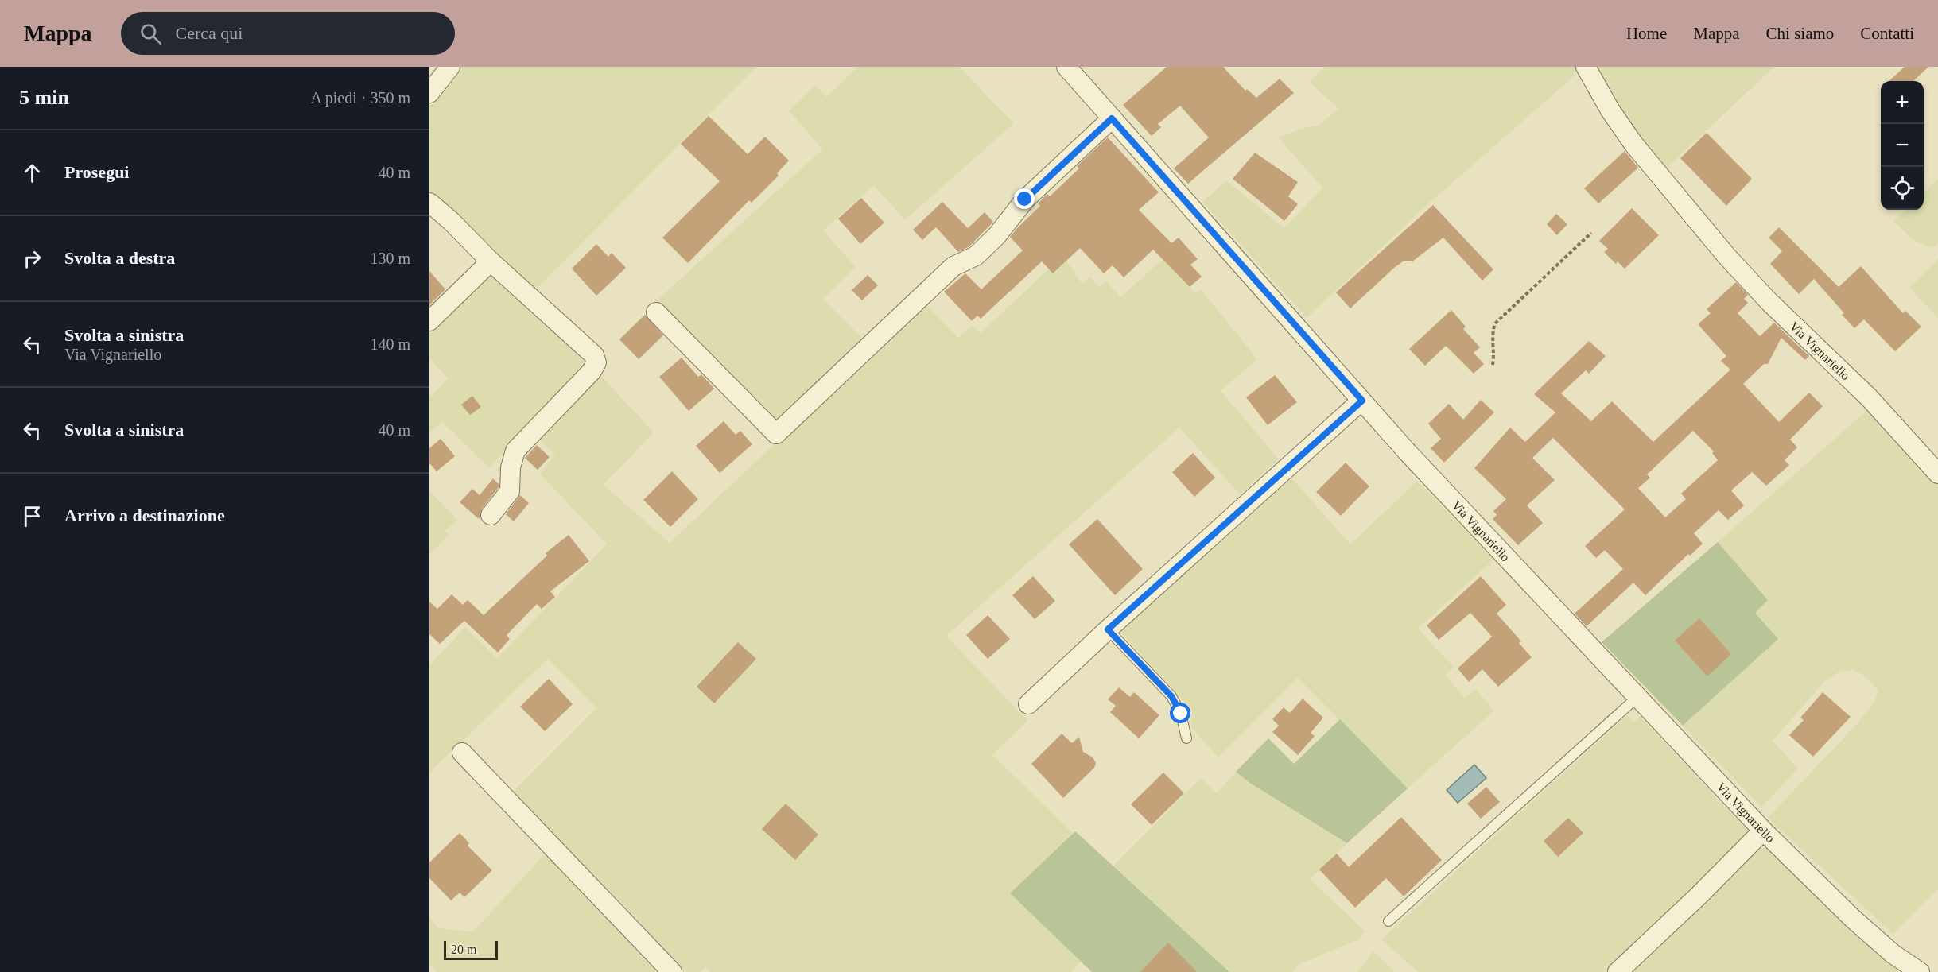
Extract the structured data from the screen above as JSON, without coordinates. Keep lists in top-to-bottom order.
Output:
{
  "streets": {
    "street": ["Via Vignariello"]
  },
  "scale_bar": "20 m",
  "page": {
    "header": "Mappa",
    "search": "Cerca qui",
    "nav": [
      "Home",
      "Mappa",
      "Chi siamo",
      "Contatti"
    ],
    "heading": ["5 min", "A piedi · 350 m"],
    "map_buttons": ["+", "−"],
    "list": [
      ["Prosegui", "40 m"],
      ["Svolta a destra", "130 m"],
      ["Svolta a sinistra", "Via Vignariello", "140 m"],
      ["Svolta a sinistra", "40 m"],
      "Arrivo a destinazione"
    ],
    "scale": "20 m"
  }
}
